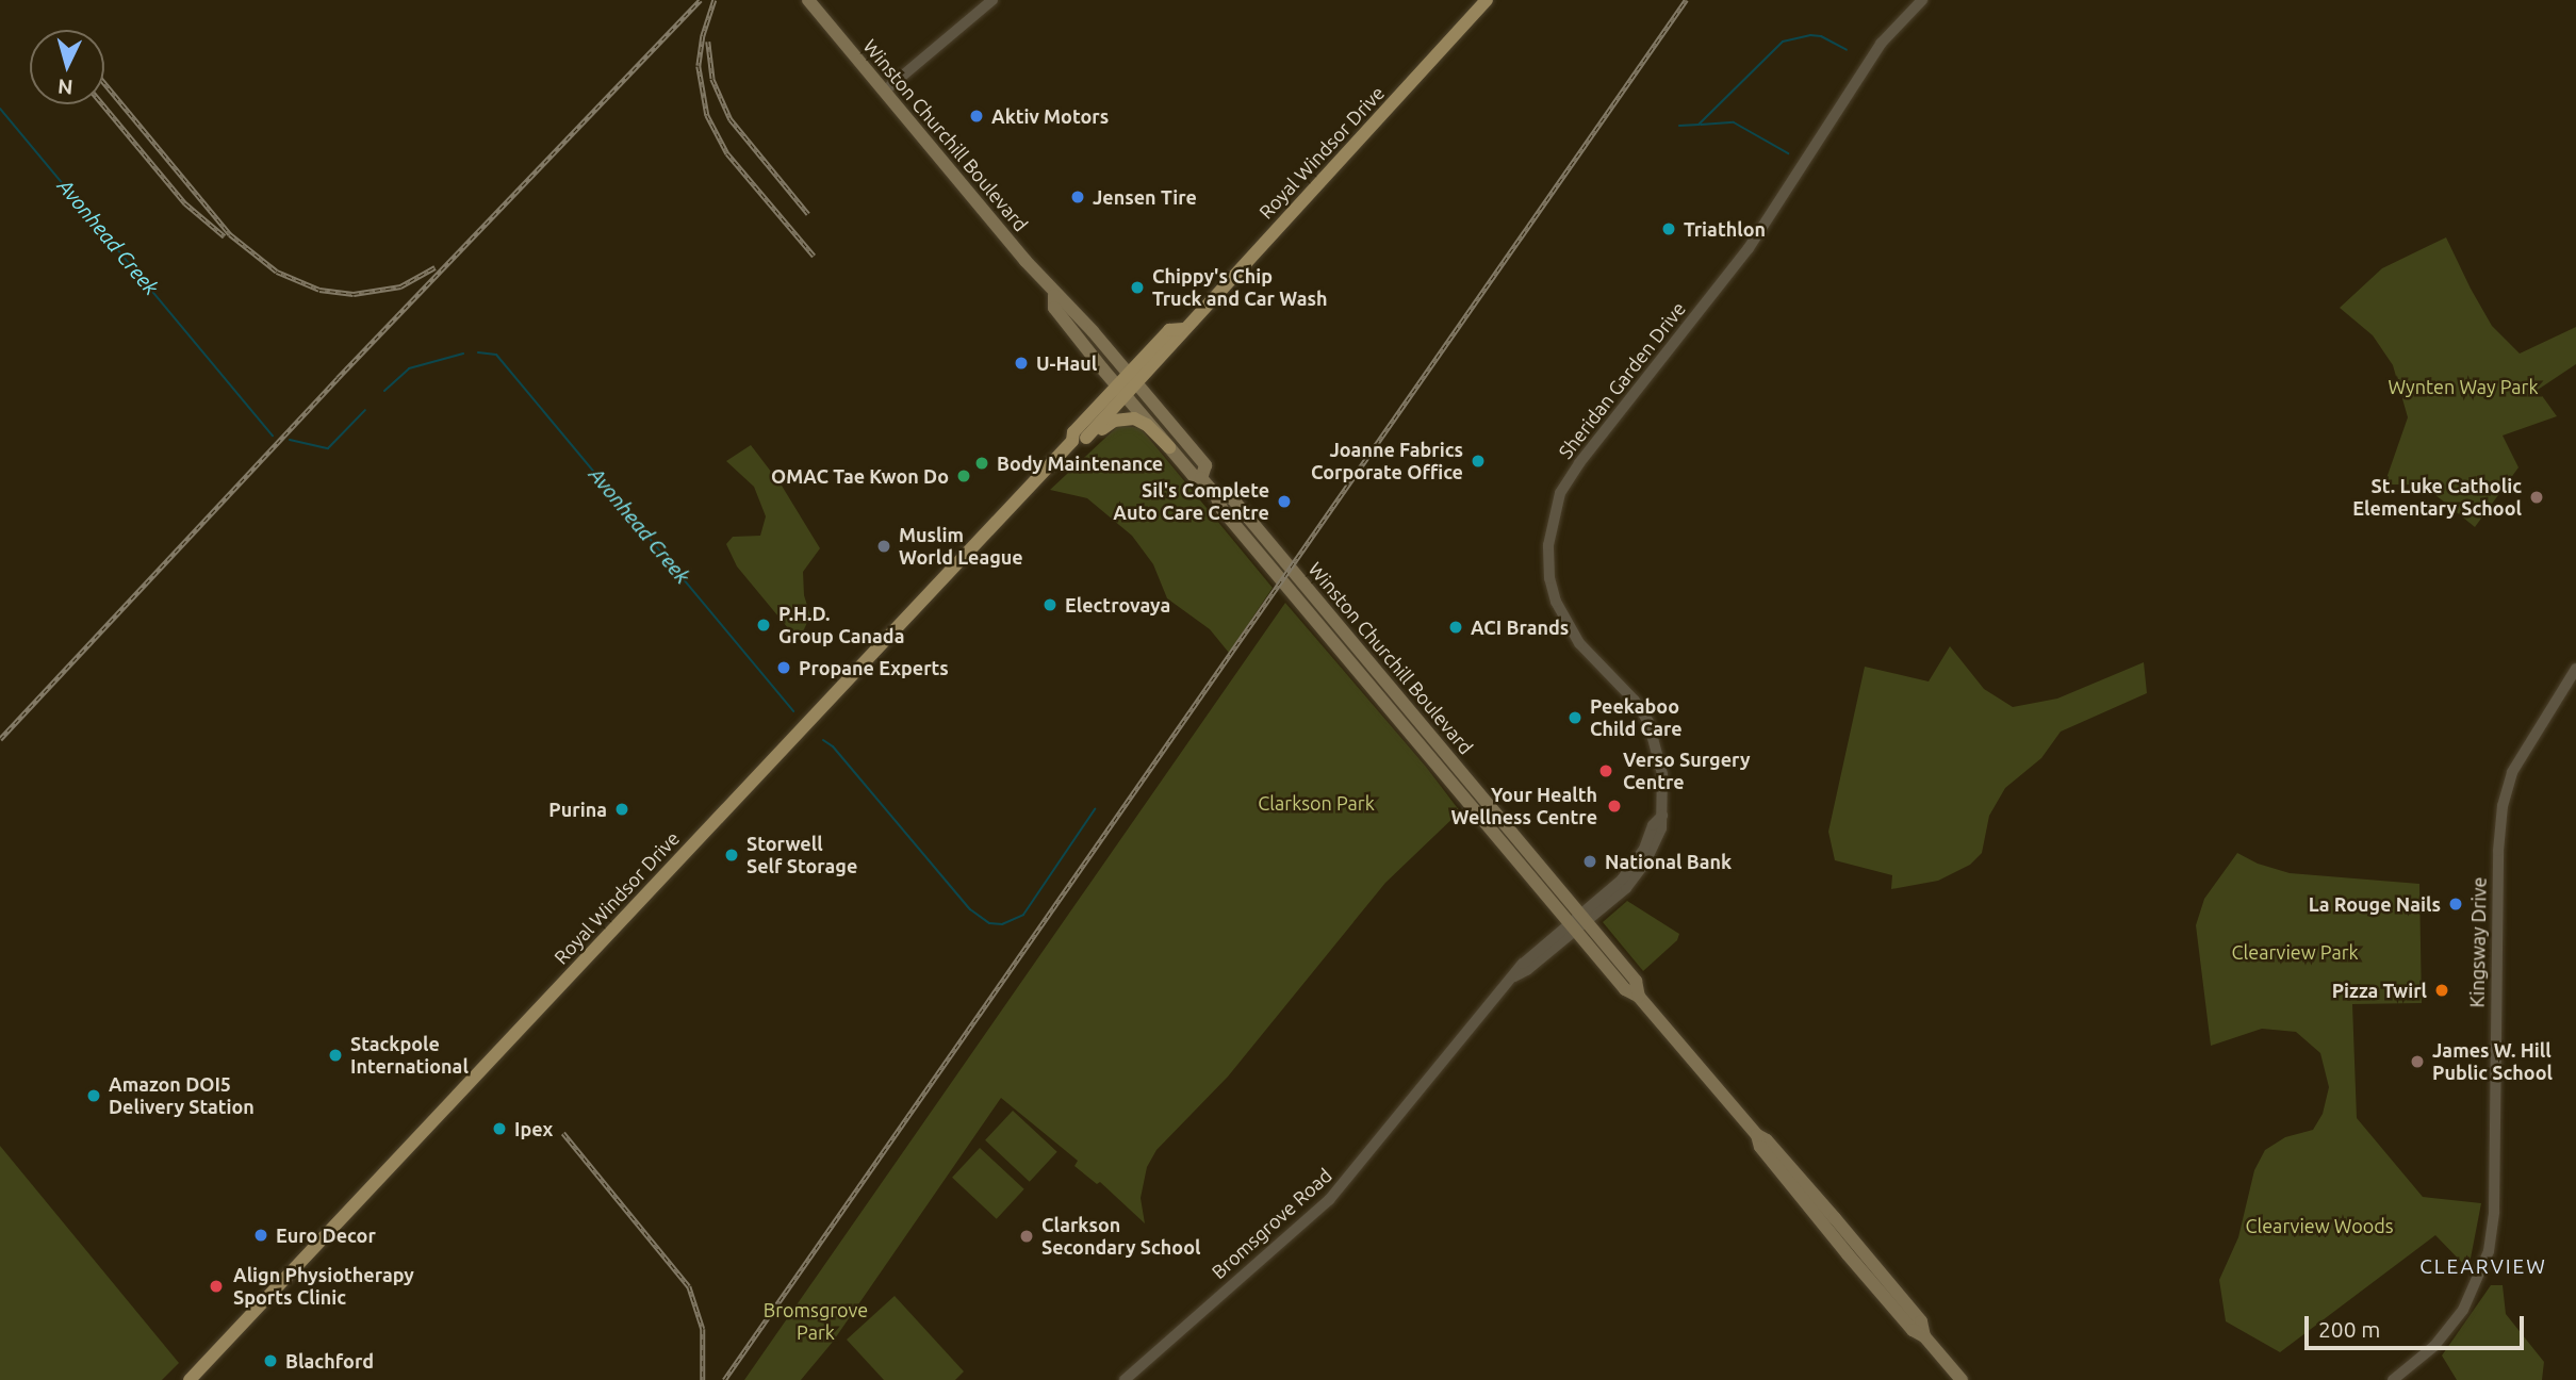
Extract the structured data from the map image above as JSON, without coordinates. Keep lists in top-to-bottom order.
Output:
{
  "streets": {
    "main road": ["Winston Churchill Boulevard", "Royal Windsor Drive"],
    "street": ["Sheridan Garden Drive", "Kingsway Drive", "Bromsgrove Road"]
  },
  "crossings": [
    ["Winston Churchill Boulevard", "Royal Windsor Drive"],
    ["Winston Churchill Boulevard", "Sheridan Garden Drive"],
    ["Winston Churchill Boulevard", "Bromsgrove Road"],
    ["Sheridan Garden Drive", "Bromsgrove Road"]
  ],
  "districts": ["CLEARVIEW"],
  "water": ["Avonhead Creek"],
  "parks": [
    "Wynten Way Park",
    "Clarkson Park",
    "Clearview Park",
    "Clearview Woods",
    "Bromsgrove Park"
  ],
  "places": [
    "Aktiv Motors",
    "Jensen Tire",
    "Triathlon",
    "Chippy's Chip Truck and Car Wash",
    "U-Haul",
    "Joanne Fabrics Corporate Office",
    "Body Maintenance",
    "OMAC Tae Kwon Do",
    "St. Luke Catholic Elementary School",
    "Sil's Complete Auto Care Centre",
    "Muslim World League",
    "Electrovaya",
    "P.H.D. Group Canada",
    "ACI Brands",
    "Propane Experts",
    "Peekaboo Child Care",
    "Verso Surgery Centre",
    "Your Health Wellness Centre",
    "Purina",
    "Storwell Self Storage",
    "National Bank",
    "La Rouge Nails",
    "Pizza Twirl",
    "Stackpole International",
    "James W. Hill Public School",
    "Amazon DOI5 Delivery Station",
    "Ipex",
    "Euro Decor",
    "Clarkson Secondary School",
    "Align Physiotherapy Sports Clinic",
    "Blachford"
  ],
  "scale_bar": "200 m",
  "north": "bottom"
}
